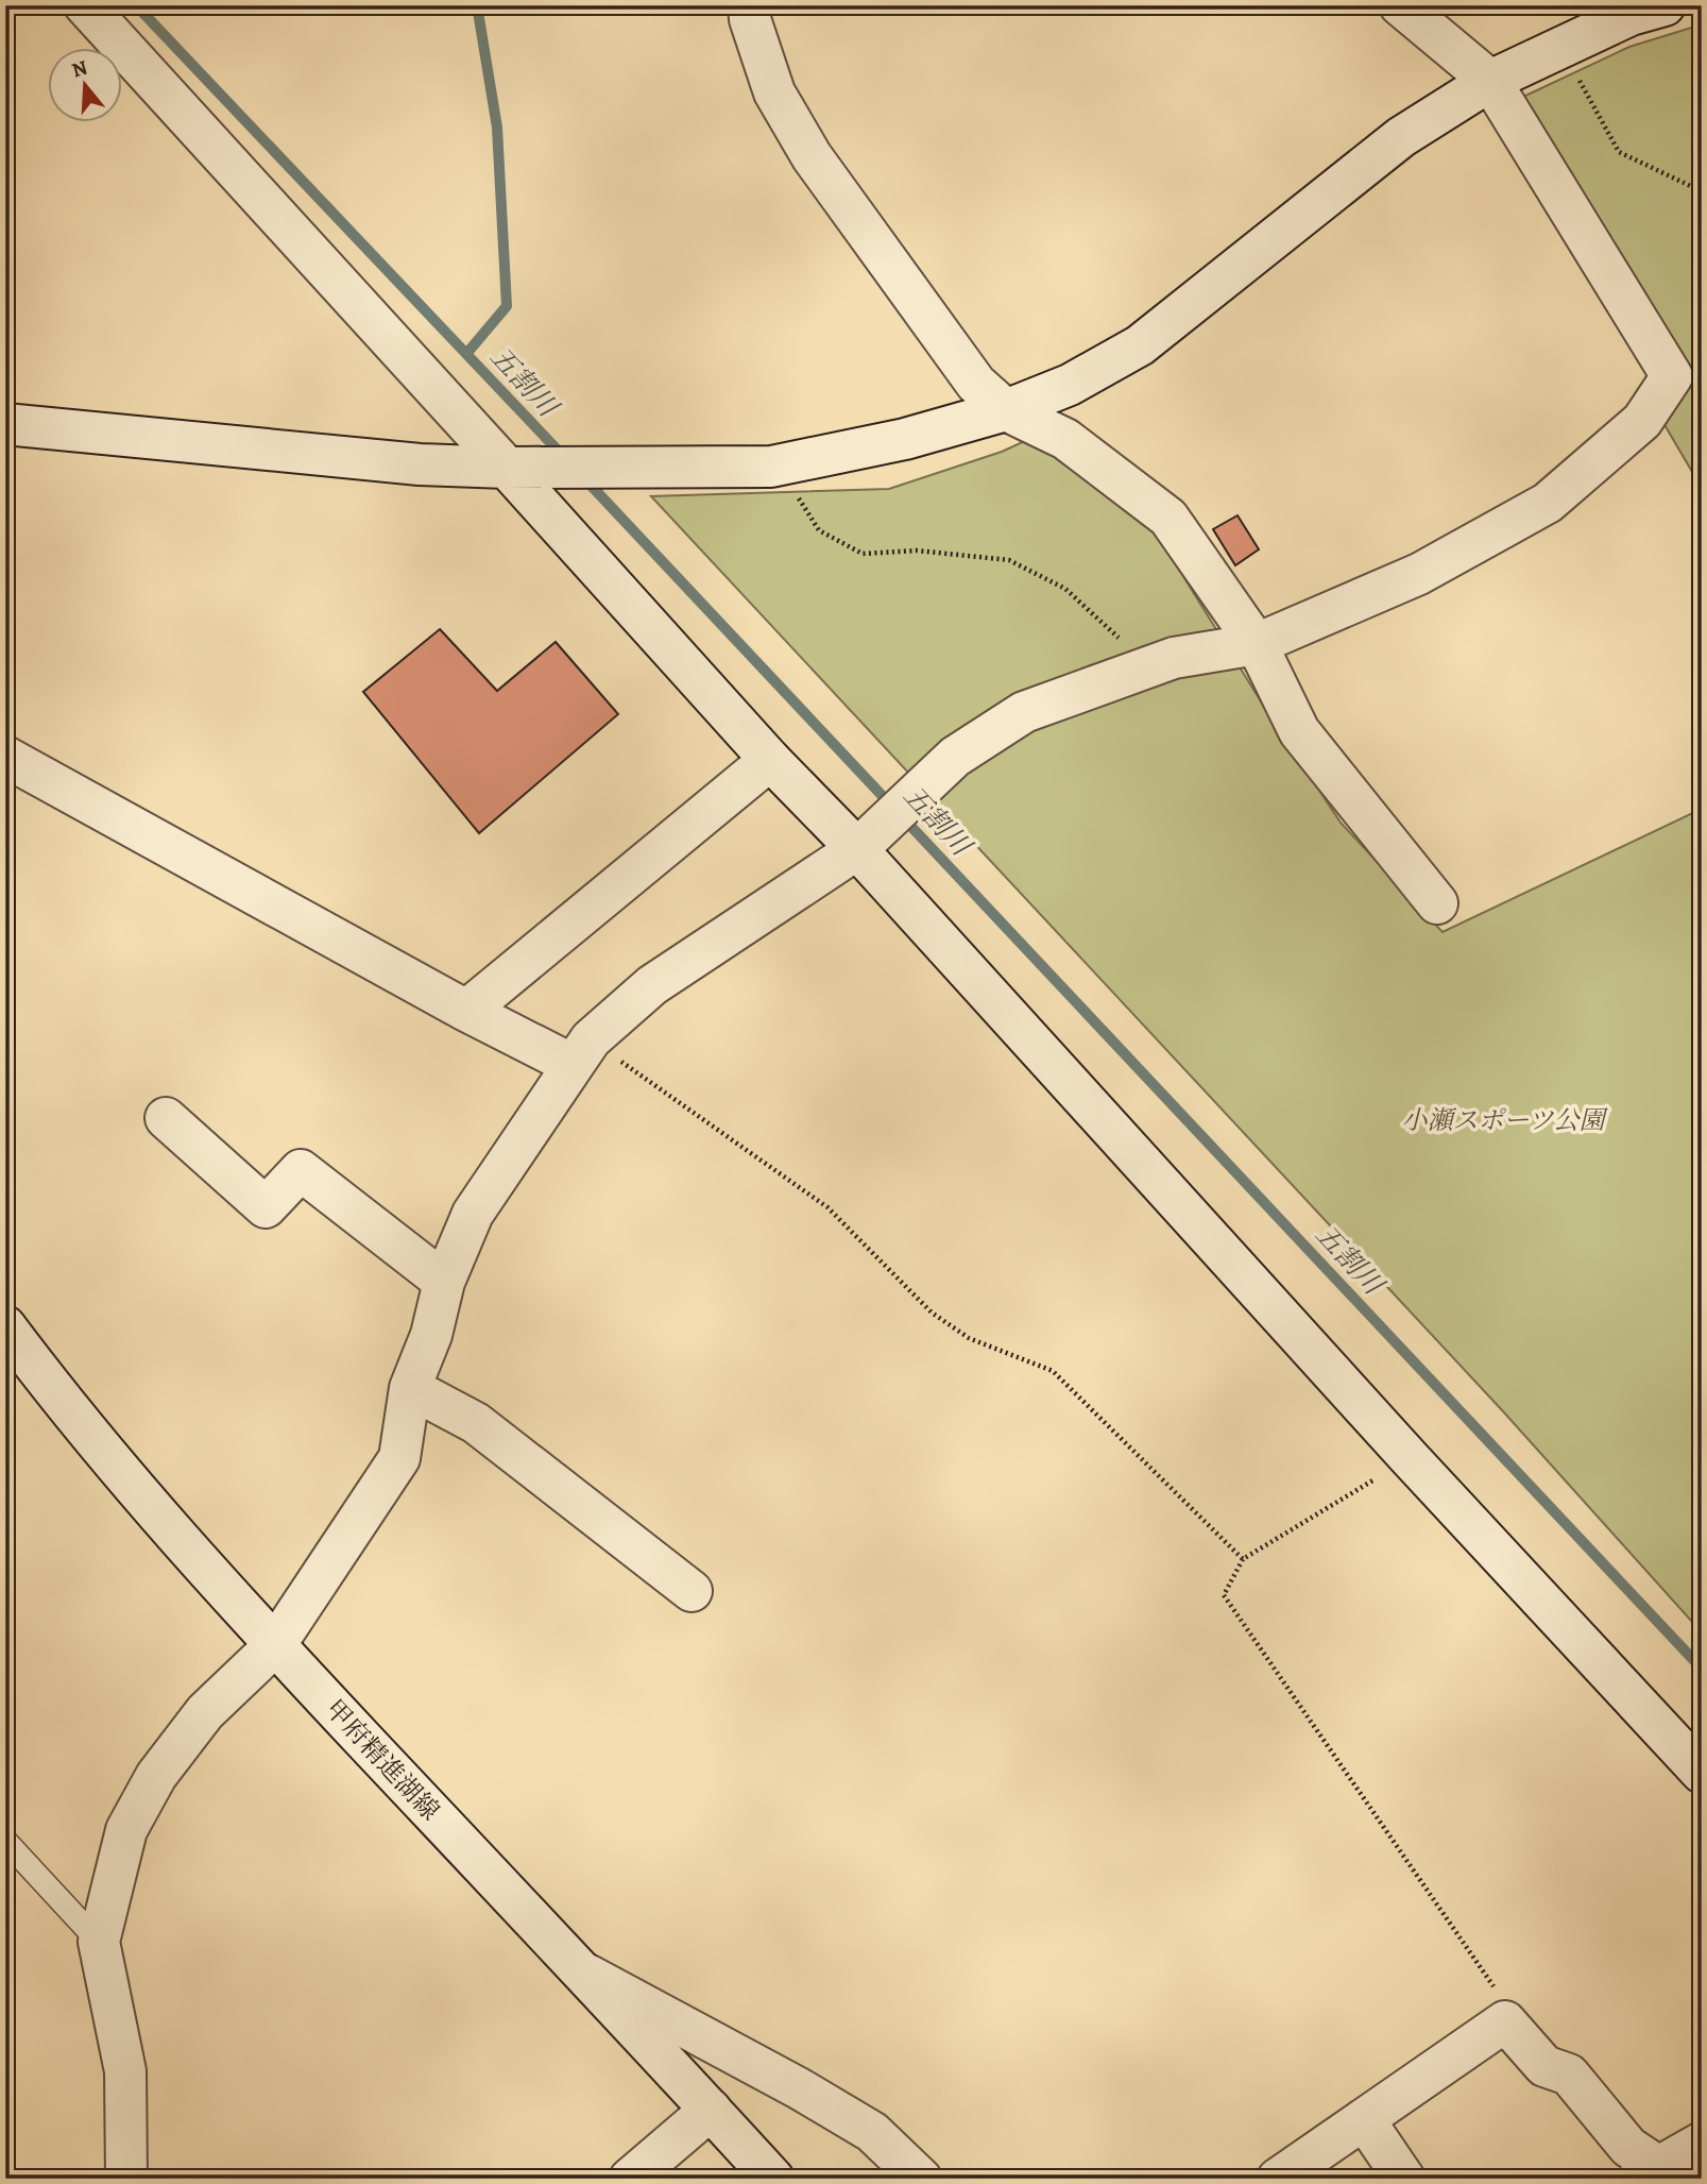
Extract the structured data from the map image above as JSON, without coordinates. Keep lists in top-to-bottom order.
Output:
{
  "streets": {
    "street": ["甲府精進湖線"]
  },
  "water": ["五割川"],
  "parks": ["小瀬スポーツ公園"],
  "north": "top"
}
